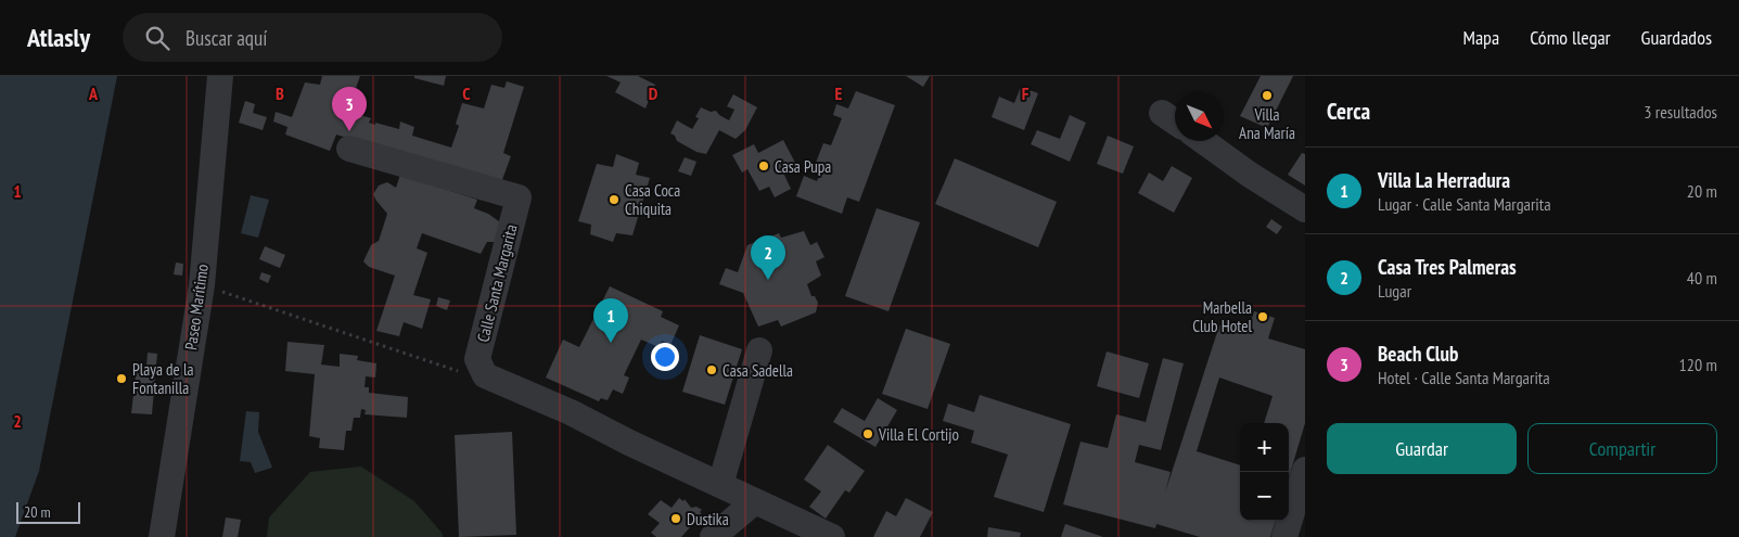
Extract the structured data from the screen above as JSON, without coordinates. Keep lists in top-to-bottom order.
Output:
{
  "streets": {
    "street": ["Calle Santa Margarita", "Paseo Marítimo"]
  },
  "places": [
    "Villa Ana María",
    "Casa Pupa",
    "Casa Coca Chiquita",
    "Marbella Club Hotel",
    "Casa Sadella",
    "Playa de la Fontanilla",
    "Villa El Cortijo",
    "Dustika"
  ],
  "scale_bar": "20 m",
  "north": "bottom right",
  "page": {
    "header": "Atlasly",
    "search": "Buscar aquí",
    "nav": ["Mapa", "Cómo llegar", "Guardados"],
    "heading": ["Cerca", "3 resultados"],
    "pins": ["3", "2", "1"],
    "list": [
      {
        "mark": "1",
        "name": "Villa La Herradura",
        "note": "Lugar · Calle Santa Margarita",
        "value": "20 m"
      },
      {
        "mark": "2",
        "name": "Casa Tres Palmeras",
        "note": "Lugar",
        "value": "40 m"
      },
      {
        "mark": "3",
        "name": "Beach Club",
        "note": "Hotel · Calle Santa Margarita",
        "value": "120 m"
      }
    ],
    "buttons": ["Guardar", "Compartir"],
    "map_buttons": ["+", "−"],
    "scale": "20 m"
  },
  "grid": {
    "columns": [
      "A",
      "B",
      "C",
      "D",
      "E",
      "F"
    ],
    "rows": ["1", "2"]
  }
}
